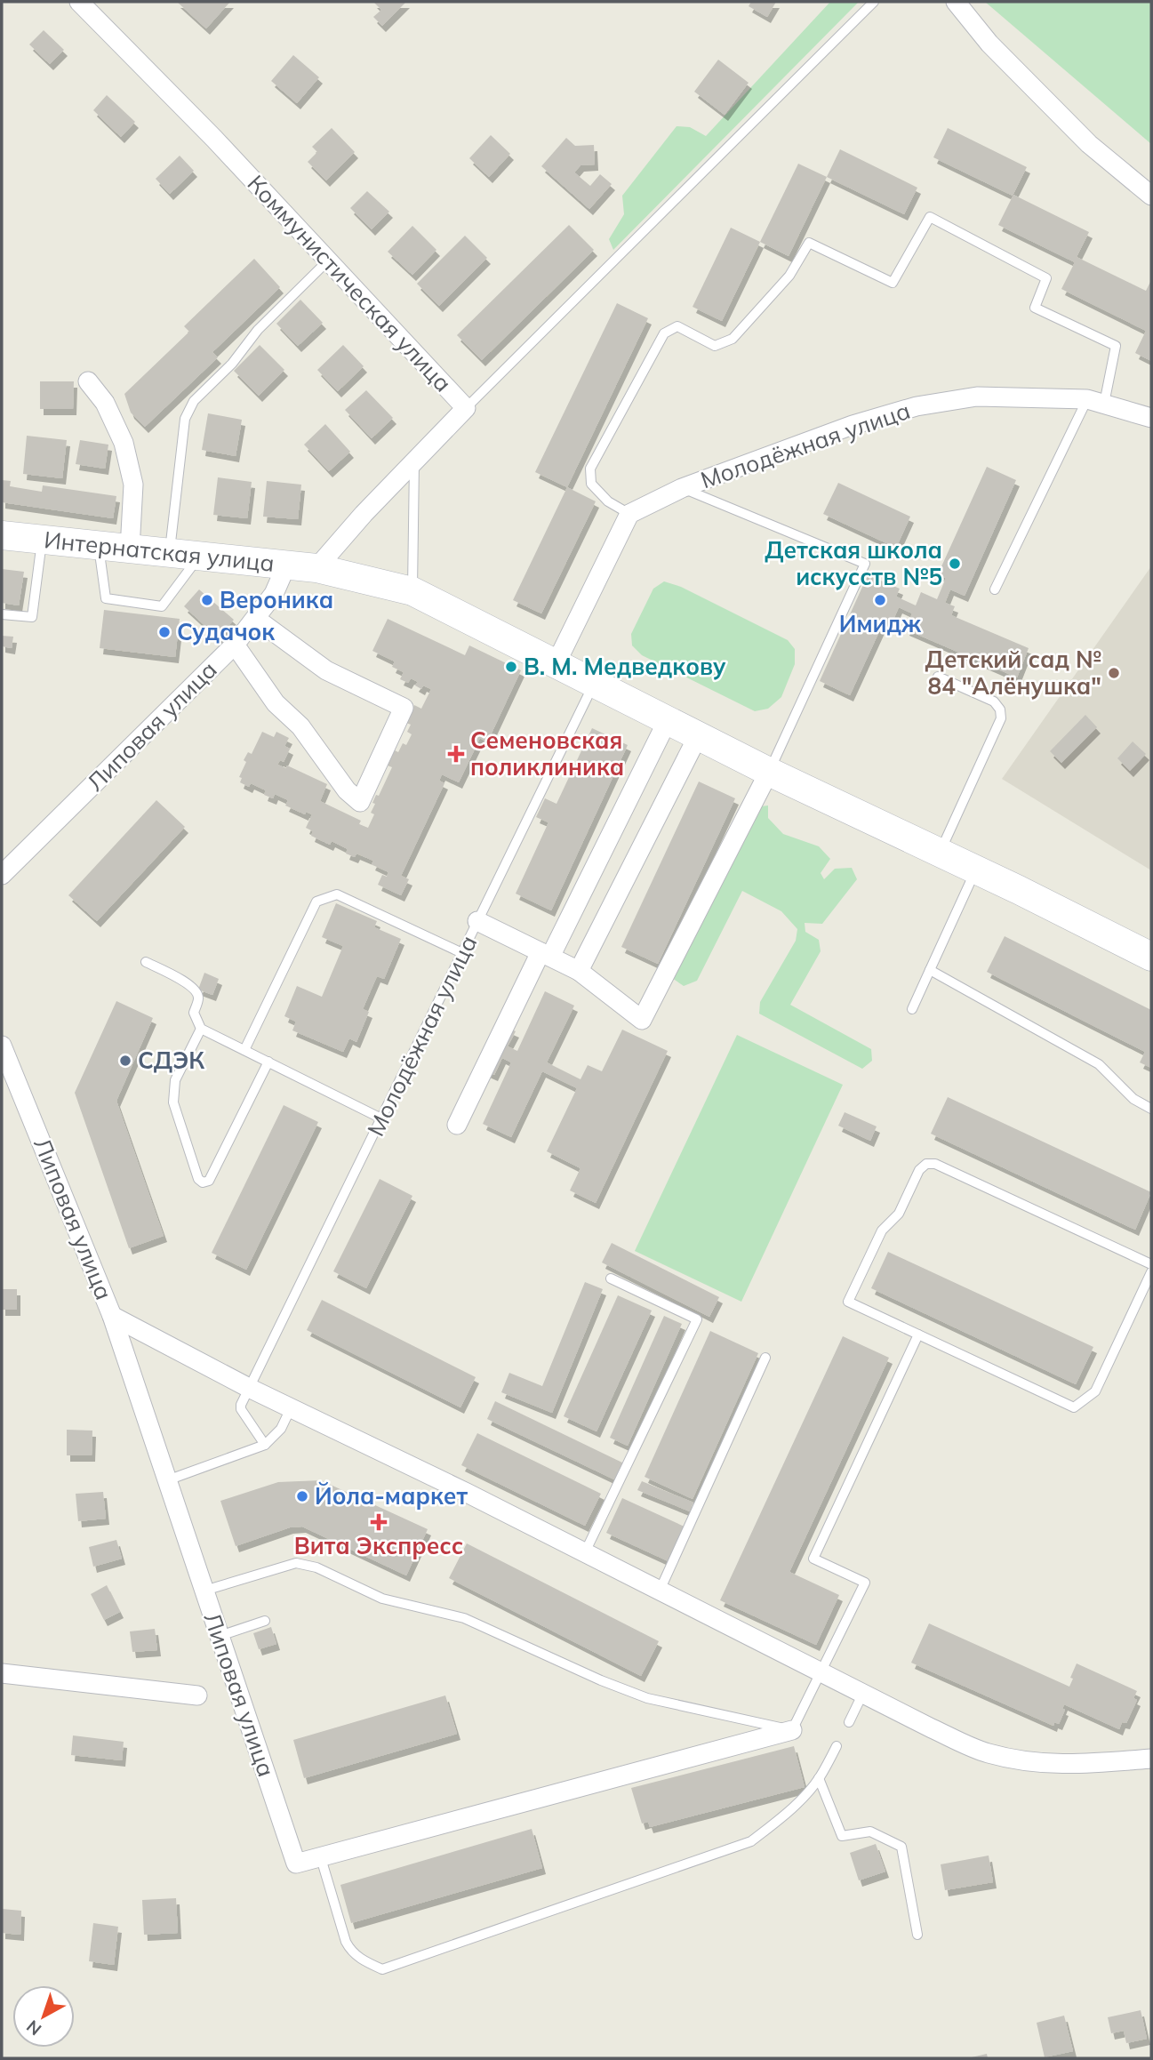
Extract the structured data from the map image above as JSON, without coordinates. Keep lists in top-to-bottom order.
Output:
{
  "streets": {
    "street": [
      "Коммунистическая улица",
      "Молодёжная улица",
      "Интернатская улица",
      "Липовая улица"
    ]
  },
  "crossings": [
    ["Коммунистическая улица", "Интернатская улица"],
    ["Молодёжная улица", "Интернатская улица"],
    ["Интернатская улица", "Липовая улица"]
  ],
  "places": {
    "other": [
      "Детская школа искусств №5",
      "Вероника",
      "Имидж",
      "Судачок",
      "В. М. Медведкову",
      "Детский сад № 84 \"Алёнушка\"",
      "СДЭК",
      "Йола-маркет"
    ],
    "health": ["Семеновская поликлиника", "Вита Экспресс"]
  },
  "north": "bottom left"
}
